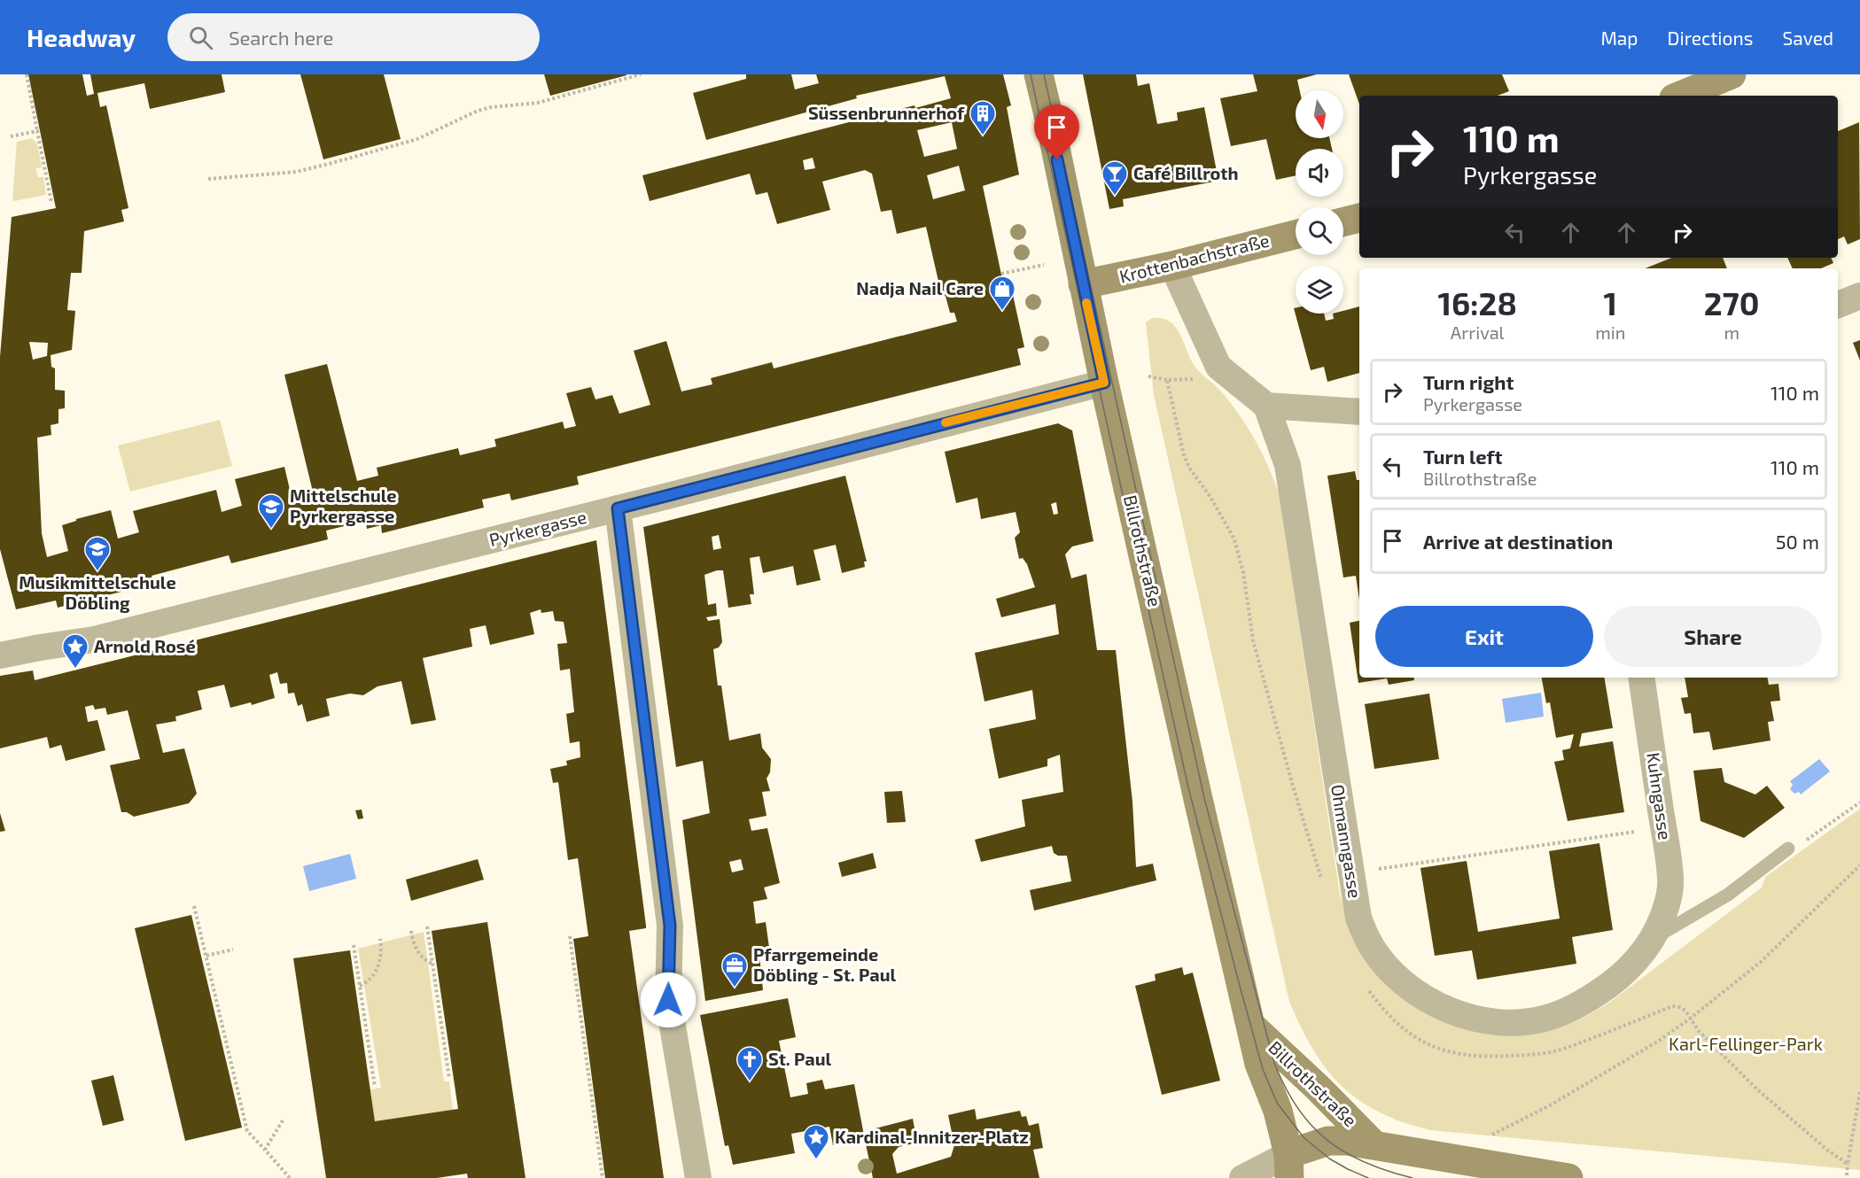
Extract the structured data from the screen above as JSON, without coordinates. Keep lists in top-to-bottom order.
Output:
{
  "streets": {
    "main road": ["Krottenbachstraße", "Billrothstraße"],
    "street": ["Pyrkergasse", "Kuhngasse", "Ohmanngasse"]
  },
  "crossings": [
    ["Krottenbachstraße", "Billrothstraße"],
    ["Pyrkergasse", "Billrothstraße"],
    ["Kuhngasse", "Ohmanngasse"]
  ],
  "parks": ["Karl-Fellinger-Park"],
  "places": {
    "building": ["Süssenbrunnerhof"],
    "bar": ["Café Billroth"],
    "shop": ["Nadja Nail Care"],
    "school or university": ["Mittelschule Pyrkergasse", "Musikmittelschule Döbling"],
    "place": ["Arnold Rosé", "Kardinal-Innitzer-Platz"],
    "office": ["Pfarrgemeinde Döbling - St. Paul"],
    "church": ["St. Paul"]
  },
  "north": "bottom",
  "page": {
    "header": "Headway",
    "search": "Search here",
    "nav": ["Map", "Directions", "Saved"],
    "turn": ["110 m", "Pyrkergasse"],
    "eta": [
      "16:28",
      "Arrival",
      "1",
      "min",
      "270",
      "m"
    ],
    "list": [
      {
        "name": "Turn right",
        "note": "Pyrkergasse",
        "value": "110 m"
      },
      {
        "name": "Turn left",
        "note": "Billrothstraße",
        "value": "110 m"
      },
      {
        "name": "Arrive at destination",
        "value": "50 m"
      }
    ],
    "buttons": ["Exit", "Share"]
  }
}
